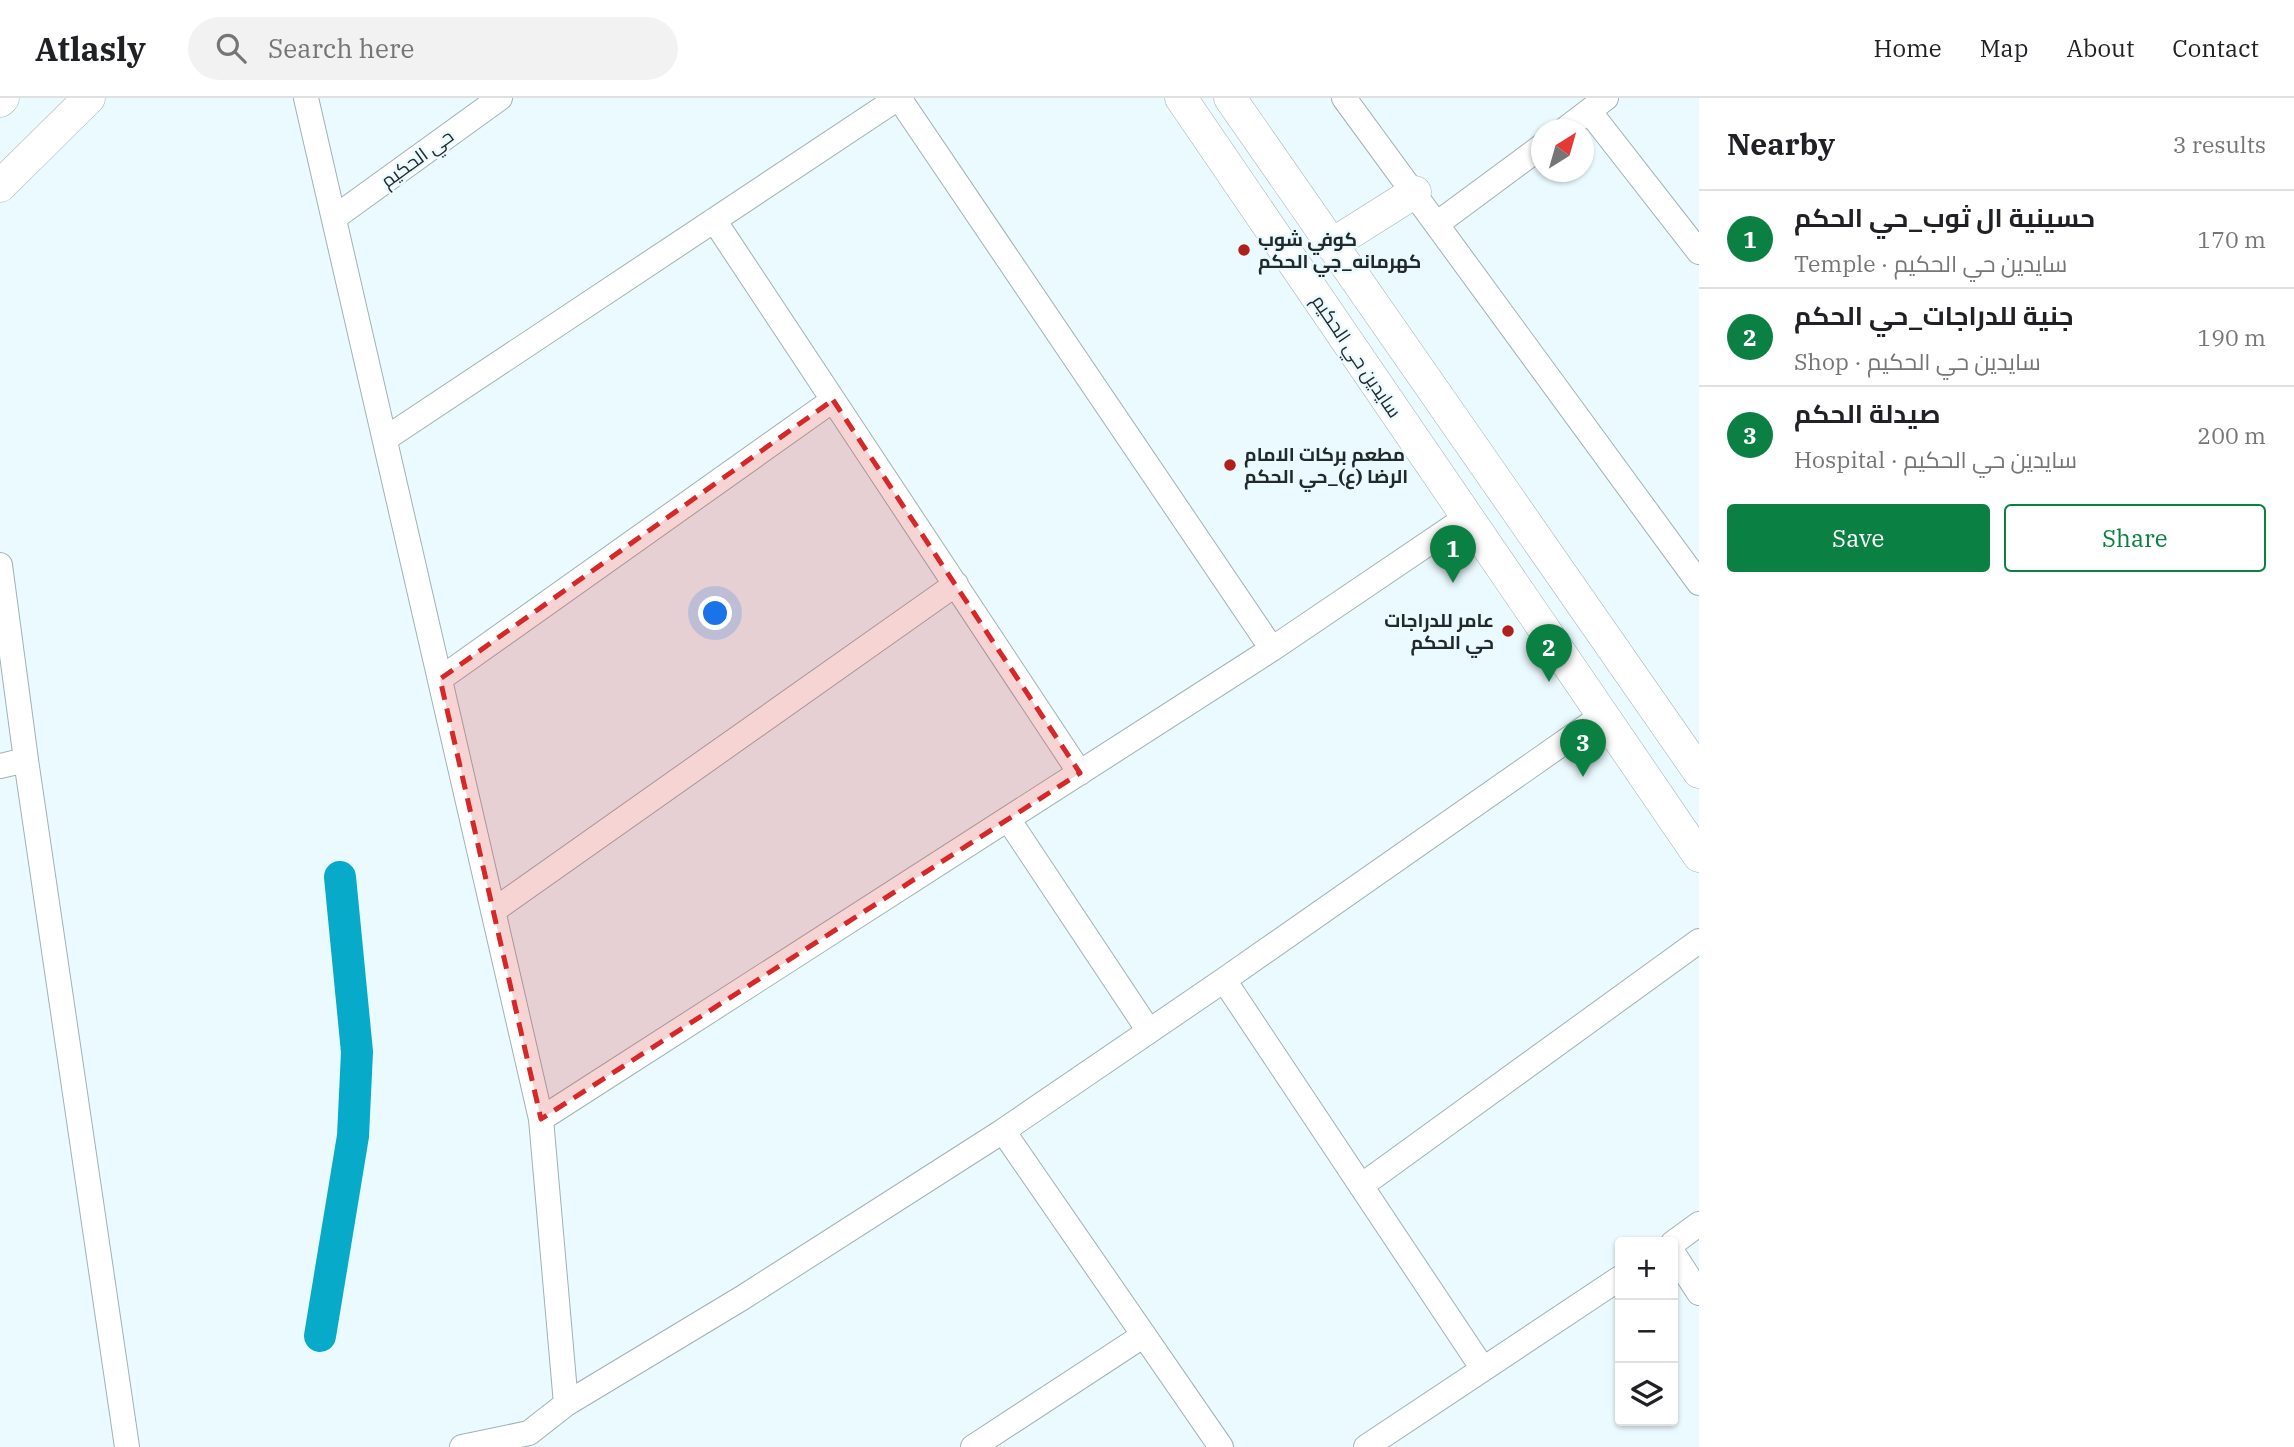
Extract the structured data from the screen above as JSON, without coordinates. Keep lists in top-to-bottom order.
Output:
{
  "streets": {
    "street": ["حي الحكيم", "سايدين حي الحكيم"]
  },
  "places": ["كوفي شوب كهرمانه_جي الحكم", "مطعم بركات الامام الرضا (ع)_حي الحكم", "عامر للدراجات حي الحكم"],
  "north": "top right",
  "page": {
    "header": "Atlasly",
    "search": "Search here",
    "nav": [
      "Home",
      "Map",
      "About",
      "Contact"
    ],
    "heading": ["Nearby", "3 results"],
    "list": [
      {
        "mark": "1",
        "name": "حسينية ال ثوب_حي الحكم",
        "note": "Temple · سايدين حي الحكيم",
        "value": "170 m"
      },
      {
        "mark": "2",
        "name": "جنية للدراجات_حي الحكم",
        "note": "Shop · سايدين حي الحكيم",
        "value": "190 m"
      },
      {
        "mark": "3",
        "name": "صيدلة الحكم",
        "note": "Hospital · سايدين حي الحكيم",
        "value": "200 m"
      }
    ],
    "buttons": ["Save", "Share"],
    "pins": ["1", "2", "3"],
    "map_buttons": ["+", "−"]
  }
}
